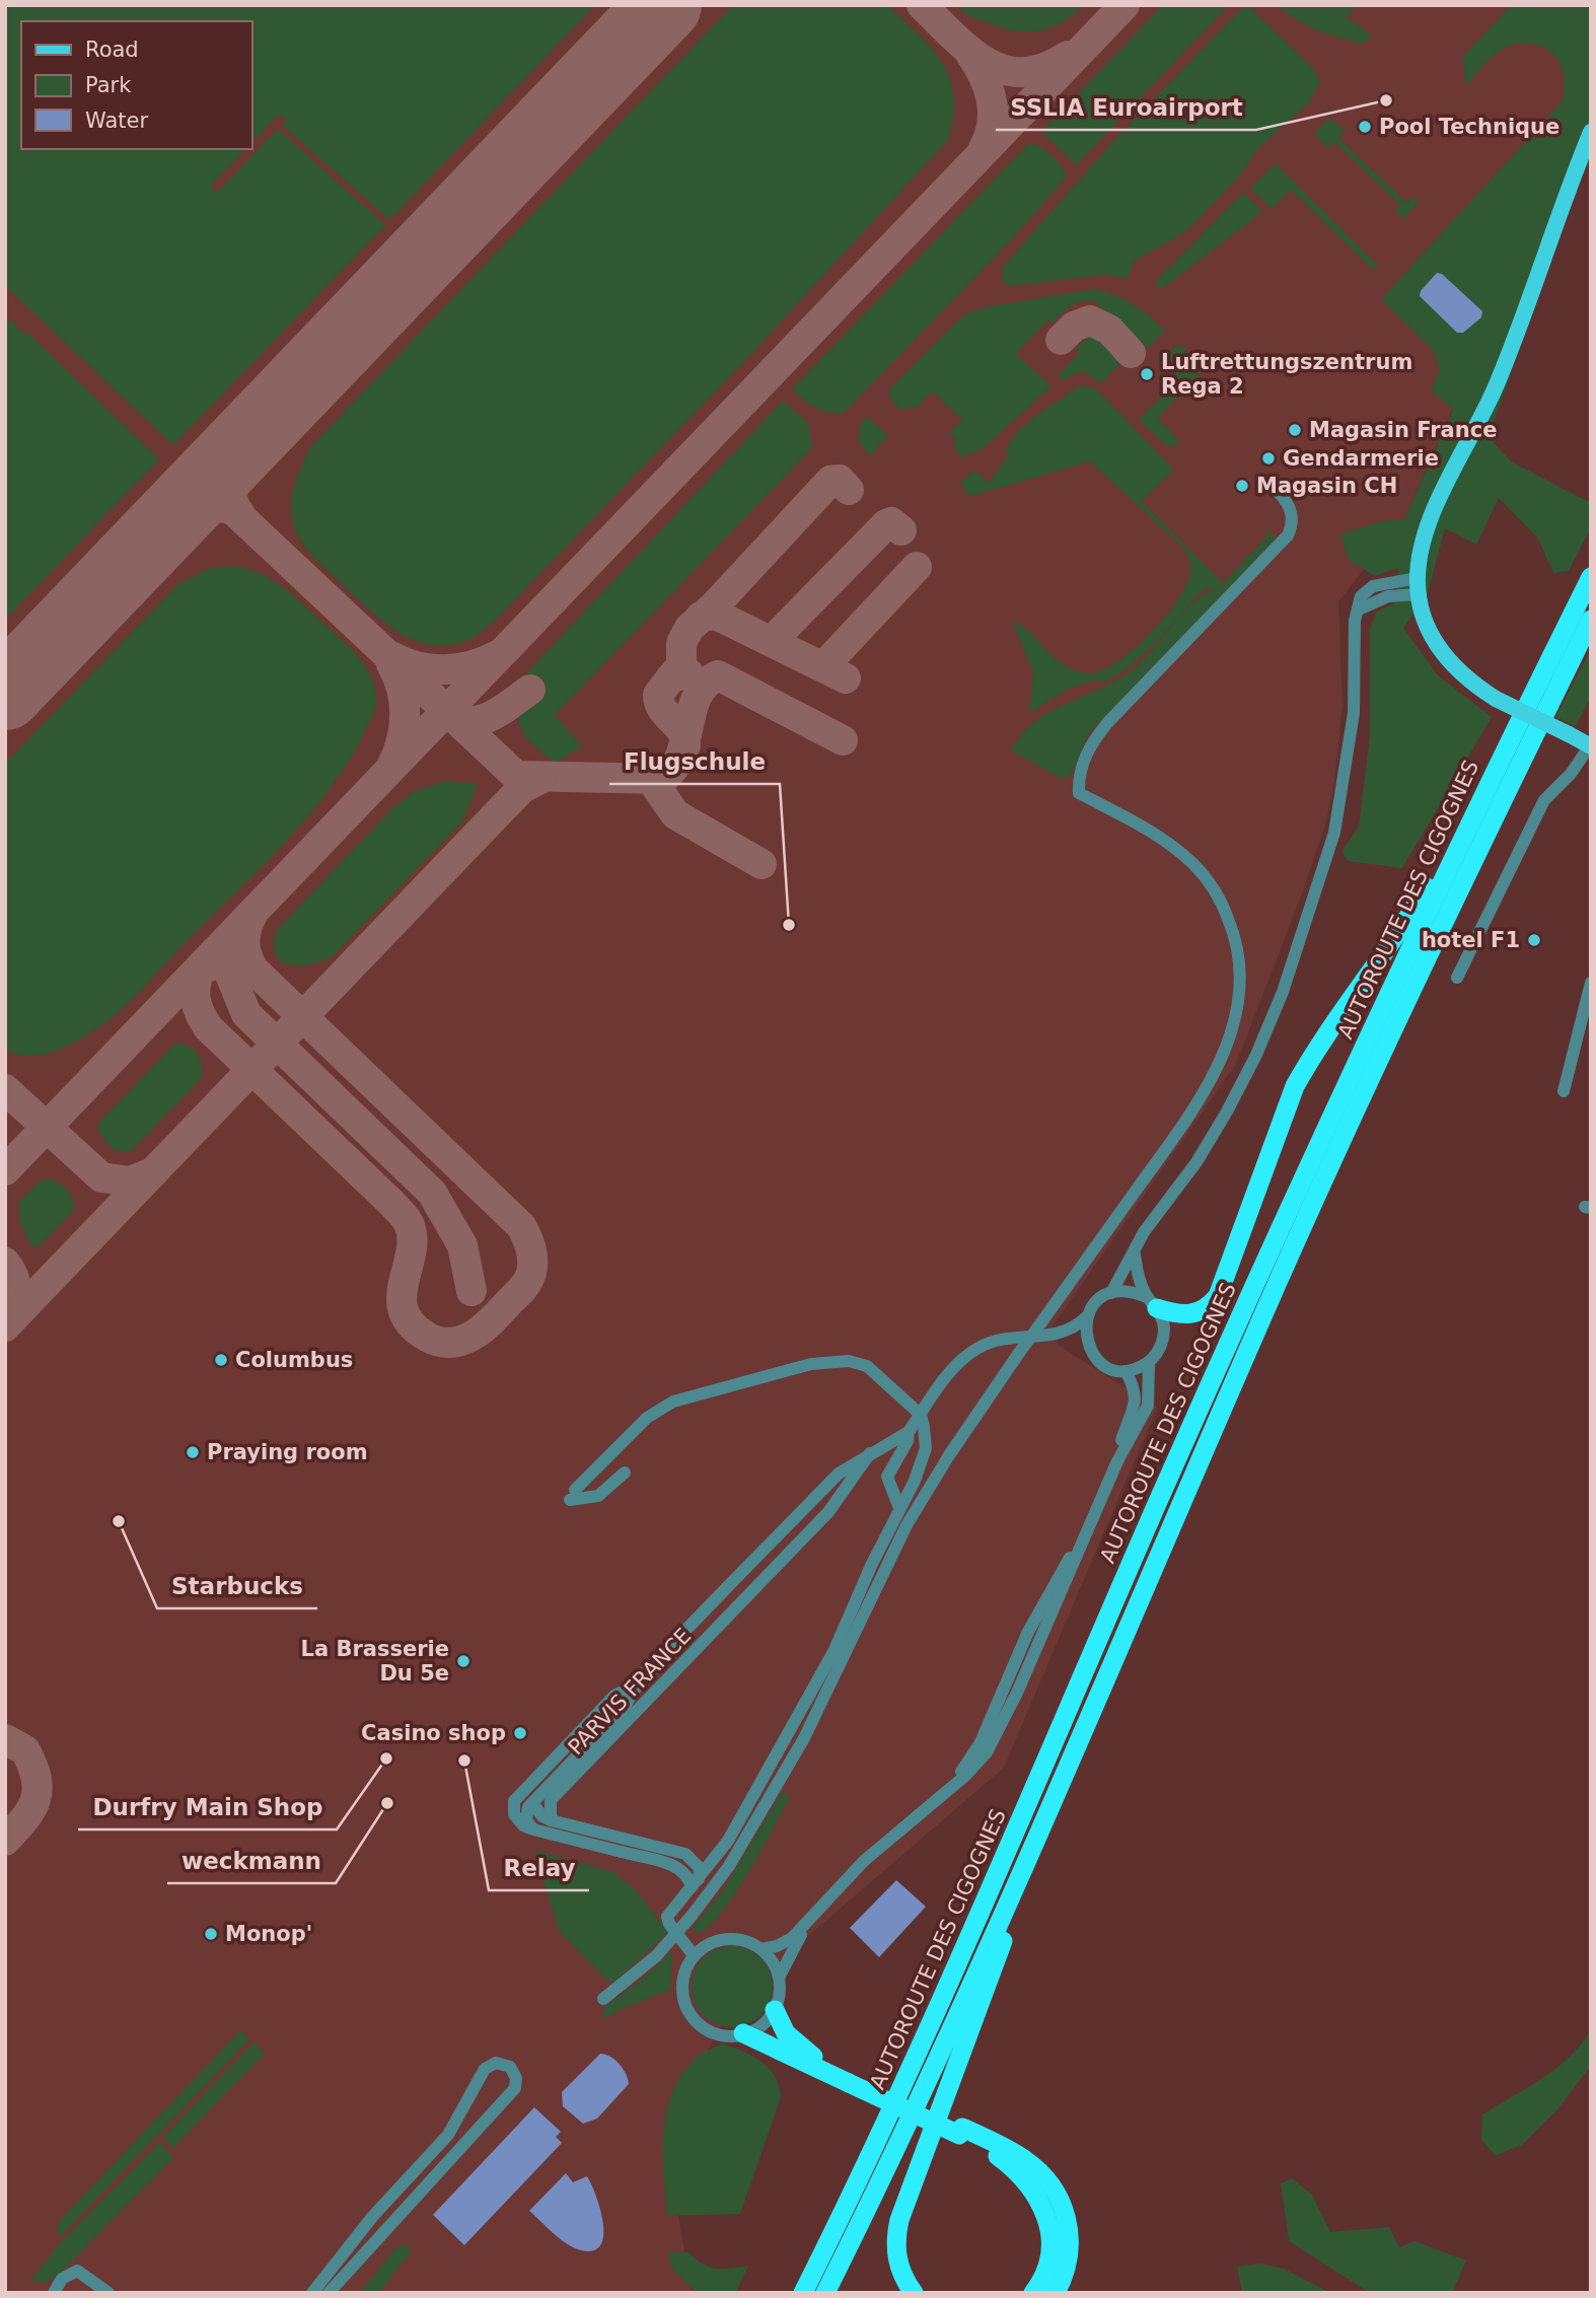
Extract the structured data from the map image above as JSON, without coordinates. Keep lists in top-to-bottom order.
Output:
{
  "streets": {
    "highway": ["AUTOROUTE DES CIGOGNES"],
    "street": ["PARVIS FRANCE"]
  },
  "places": [
    "SSLIA Euroairport",
    "Pool Technique",
    "Luftrettungszentrum Rega 2",
    "Magasin France",
    "Gendarmerie",
    "Magasin CH",
    "Flugschule",
    "hotel F1",
    "Columbus",
    "Praying room",
    "Starbucks",
    "La Brasserie Du 5e",
    "Casino shop",
    "Durfry Main Shop",
    "Relay",
    "weckmann",
    "Monop'"
  ],
  "legend": ["Road", "Park", "Water"]
}
